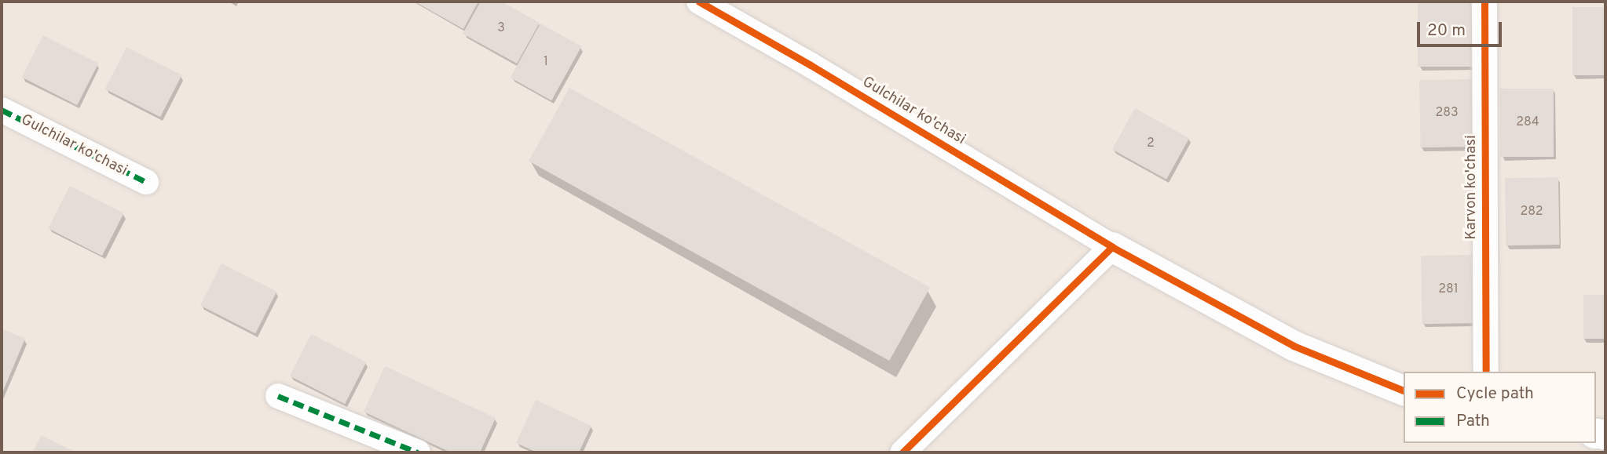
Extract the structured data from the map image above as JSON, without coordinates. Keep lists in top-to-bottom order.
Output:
{
  "streets": {
    "street": ["Gulchilar ko'chasi", "Karvon ko'chasi"]
  },
  "house_numbers": [
    "3",
    "1",
    "283",
    "284",
    "2",
    "282",
    "281"
  ],
  "legend": ["Cycle path", "Path"],
  "scale_bar": "20 m"
}
